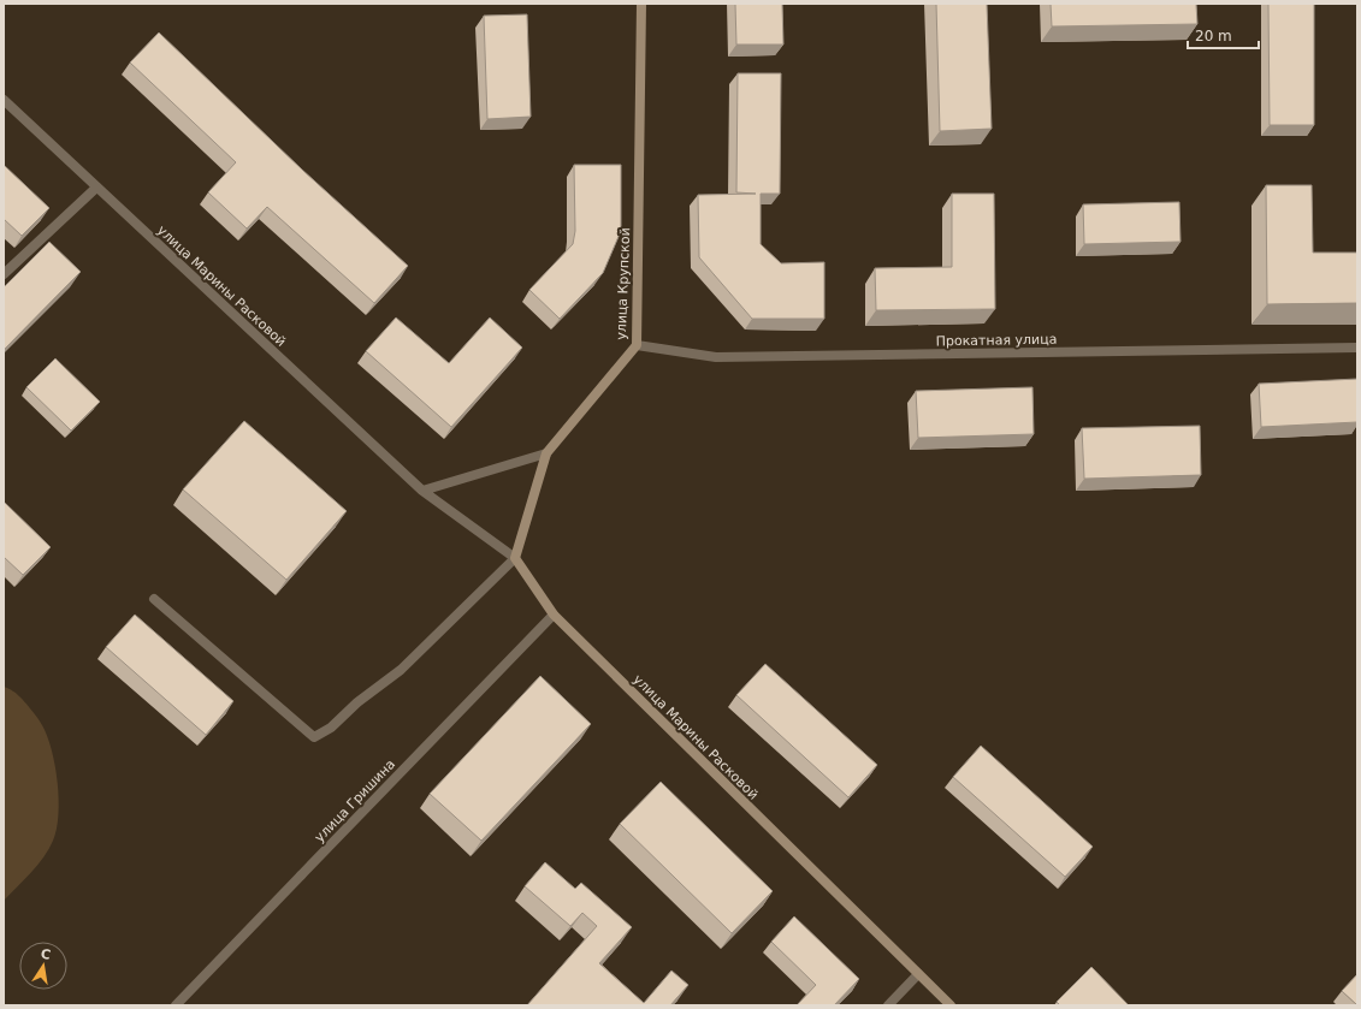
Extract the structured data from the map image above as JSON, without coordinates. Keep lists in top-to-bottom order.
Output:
{
  "streets": {
    "street": [
      "улица Крупской",
      "улица Марины Расковой",
      "Прокатная улица",
      "улица Гришина"
    ]
  },
  "crossings": [
    ["улица Крупской", "улица Марины Расковой"],
    ["улица Крупской", "Прокатная улица"],
    ["улица Марины Расковой", "улица Гришина"]
  ],
  "scale_bar": "20 m",
  "north": "top"
}
